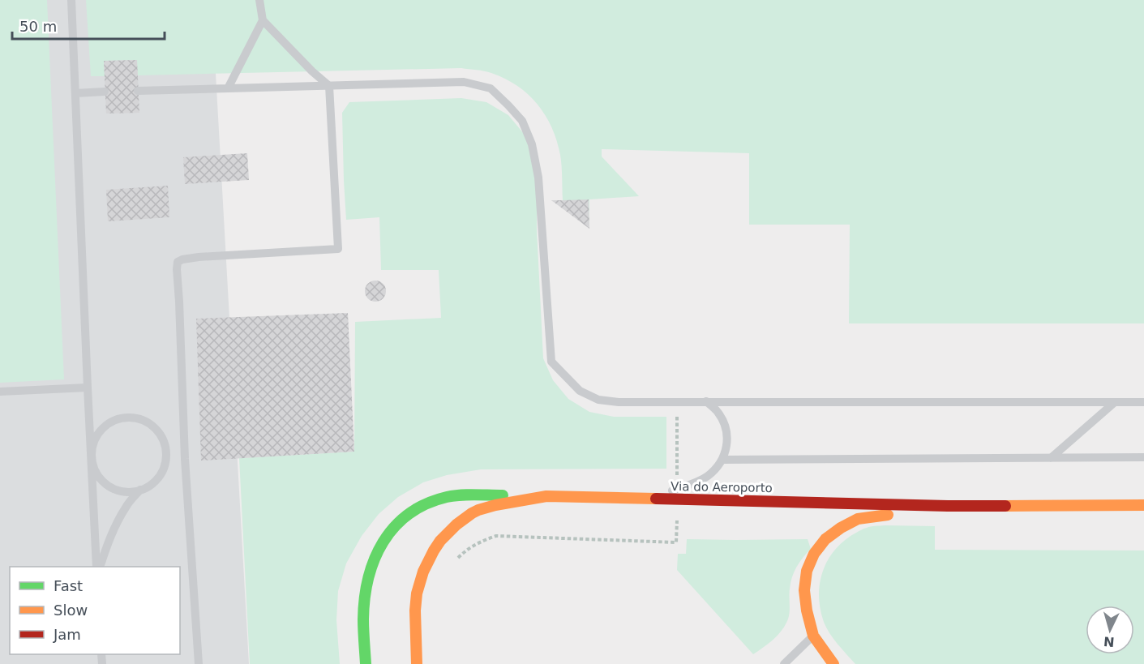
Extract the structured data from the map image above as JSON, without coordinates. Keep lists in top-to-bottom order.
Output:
{
  "streets": {
    "street": ["Via do Aeroporto"]
  },
  "legend": ["Fast", "Slow", "Jam"],
  "scale_bar": "50 m",
  "north": "bottom"
}
